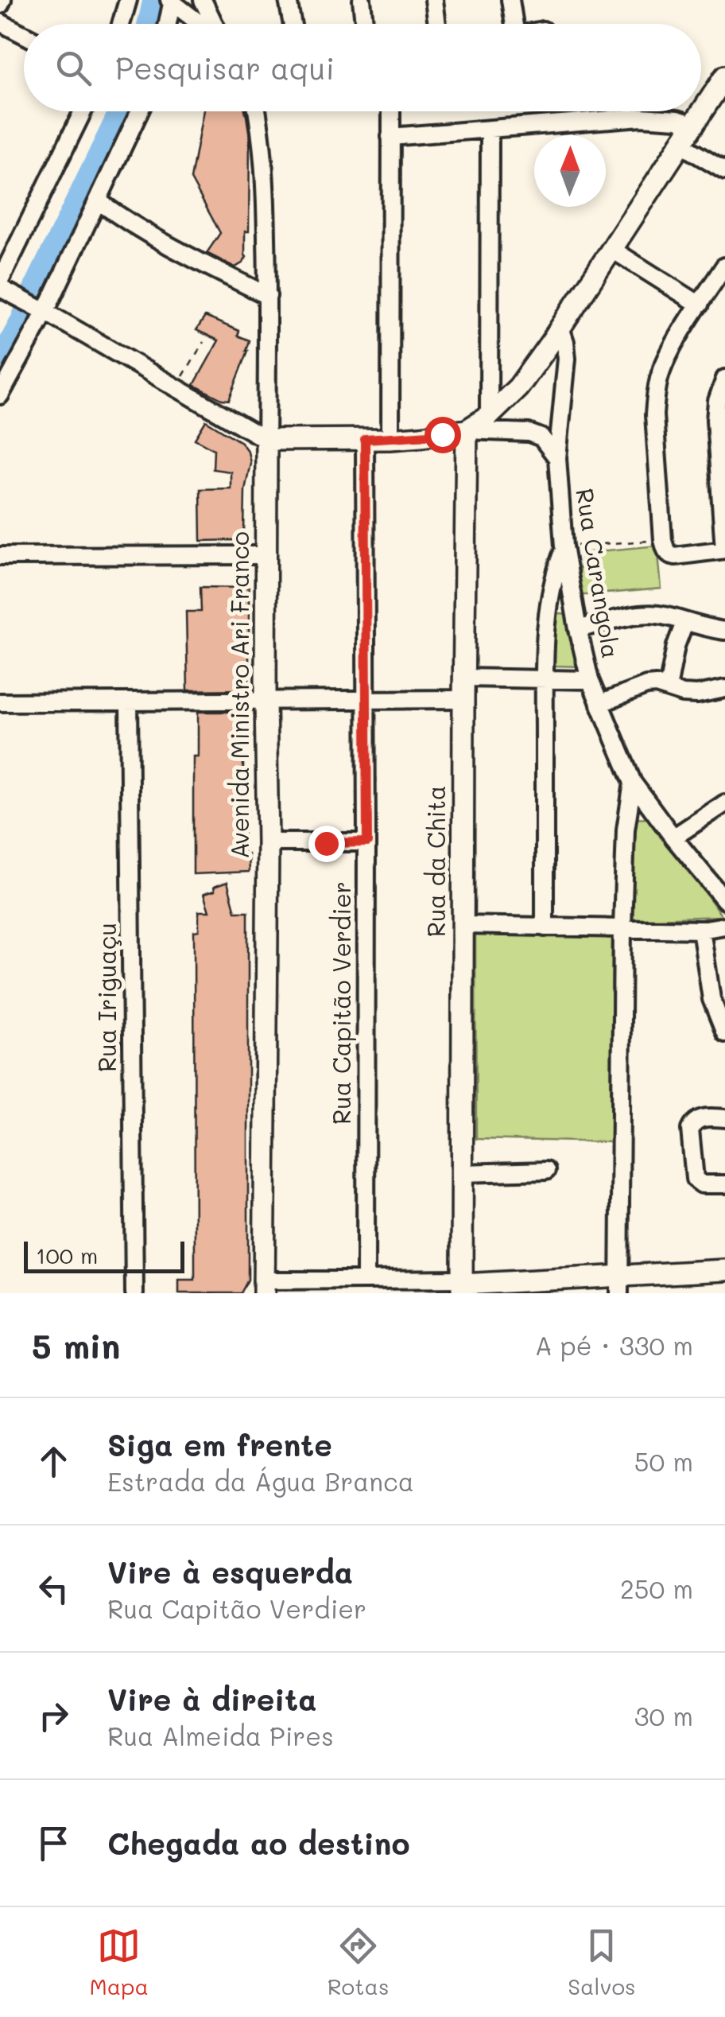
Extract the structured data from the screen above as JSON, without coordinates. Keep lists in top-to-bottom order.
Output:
{
  "streets": {
    "main road": ["Avenida Ministro Ari Franco", "Rua da Chita"],
    "street": ["Rua Carangola", "Rua Iriguaçu", "Rua Capitão Verdier"]
  },
  "crossings": [
    ["Rua Carangola", "Rua da Chita"]
  ],
  "scale_bar": "100 m",
  "north": "top",
  "page": {
    "search": "Pesquisar aqui",
    "scale": "100 m",
    "heading": ["5 min", "A pé · 330 m"],
    "list": [
      ["Siga em frente", "Estrada da Água Branca", "50 m"],
      ["Vire à esquerda", "Rua Capitão Verdier", "250 m"],
      ["Vire à direita", "Rua Almeida Pires", "30 m"],
      "Chegada ao destino"
    ],
    "nav": ["Mapa", "Rotas", "Salvos"]
  }
}
